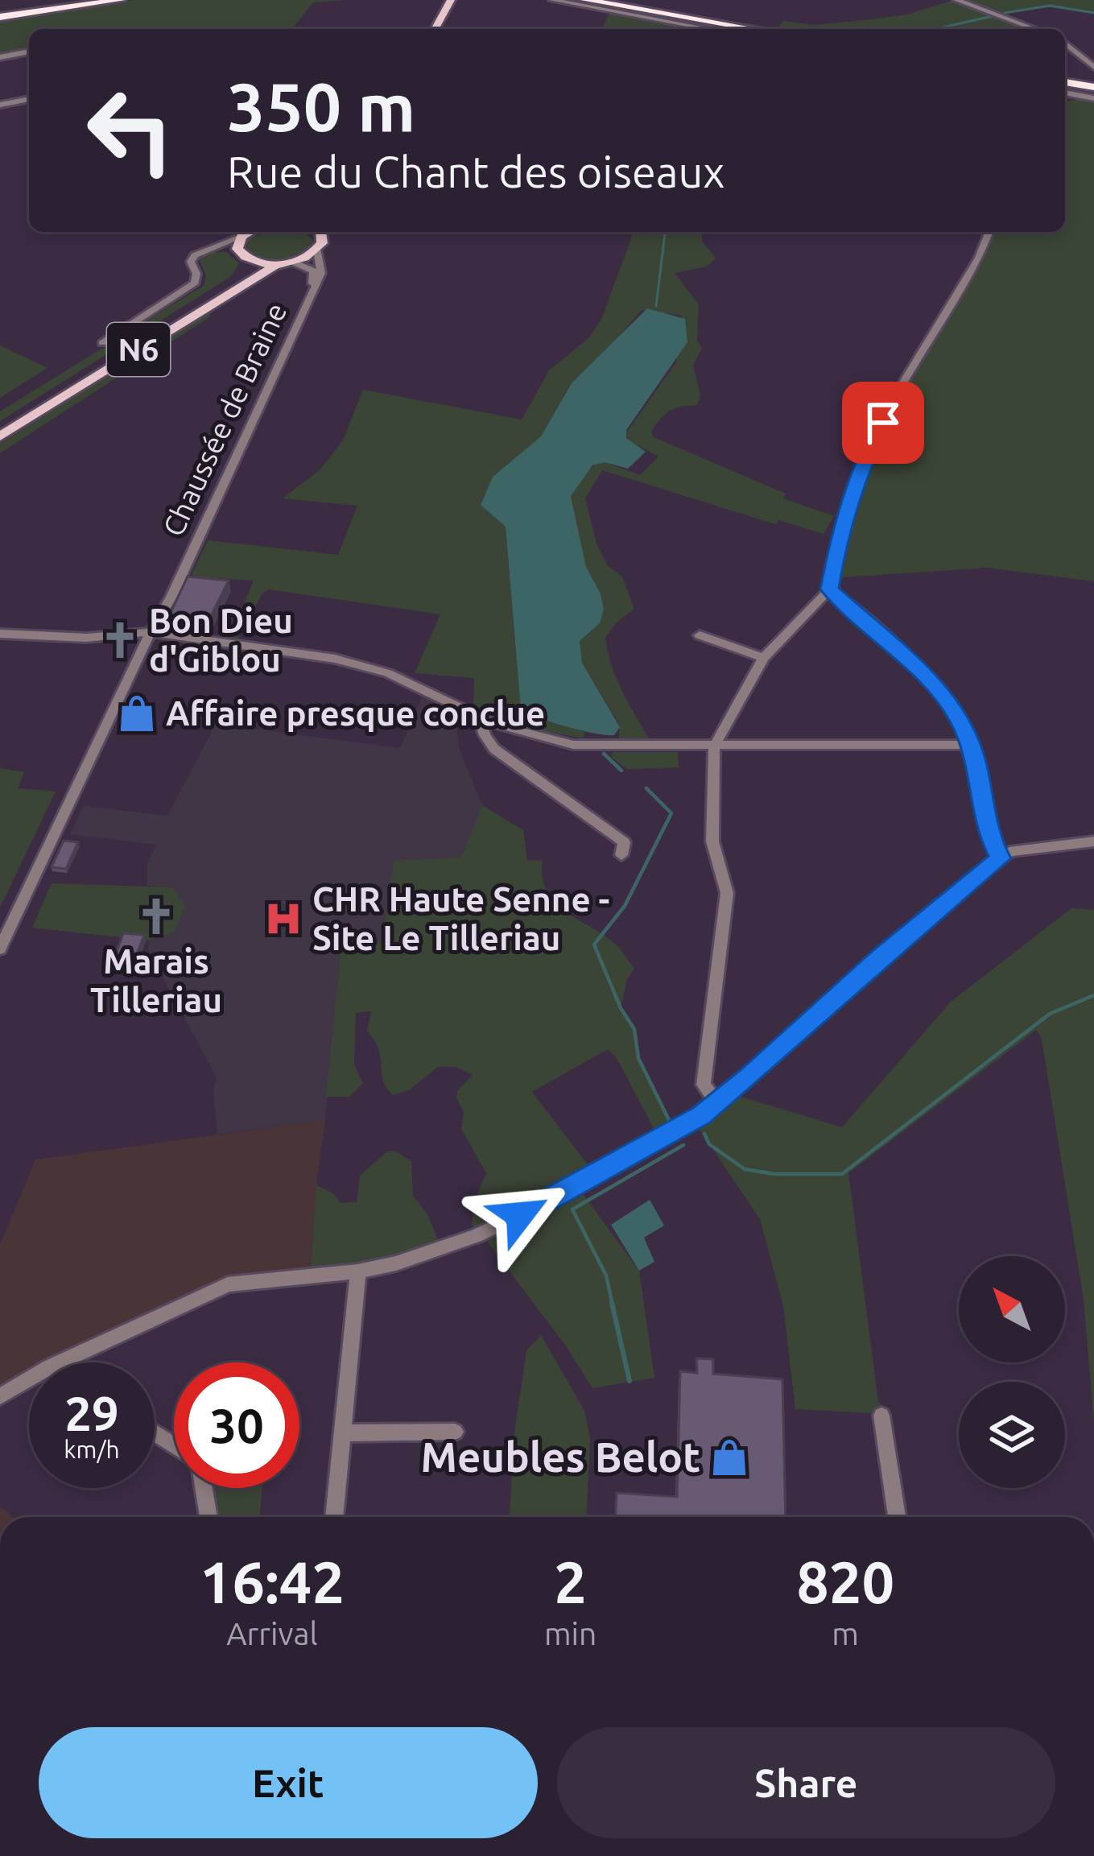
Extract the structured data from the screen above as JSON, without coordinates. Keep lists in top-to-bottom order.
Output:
{
  "streets": {
    "main road": ["N6"],
    "street": ["Chaussée de Braine"]
  },
  "crossings": [
    ["N6", "Chaussée de Braine"]
  ],
  "places": {
    "church": ["Bon Dieu d'Giblou", "Marais Tilleriau"],
    "shop": ["Affaire presque conclue", "Meubles Belot"],
    "hospital": ["CHR Haute Senne - Site Le Tilleriau"]
  },
  "north": "top left",
  "page": {
    "turn": ["350 m", "Rue du Chant des oiseaux"],
    "speed": "29 km/h",
    "limit": "30",
    "eta": [
      "16:42",
      "Arrival",
      "2",
      "min",
      "820",
      "m"
    ],
    "buttons": ["Exit", "Share"]
  }
}
